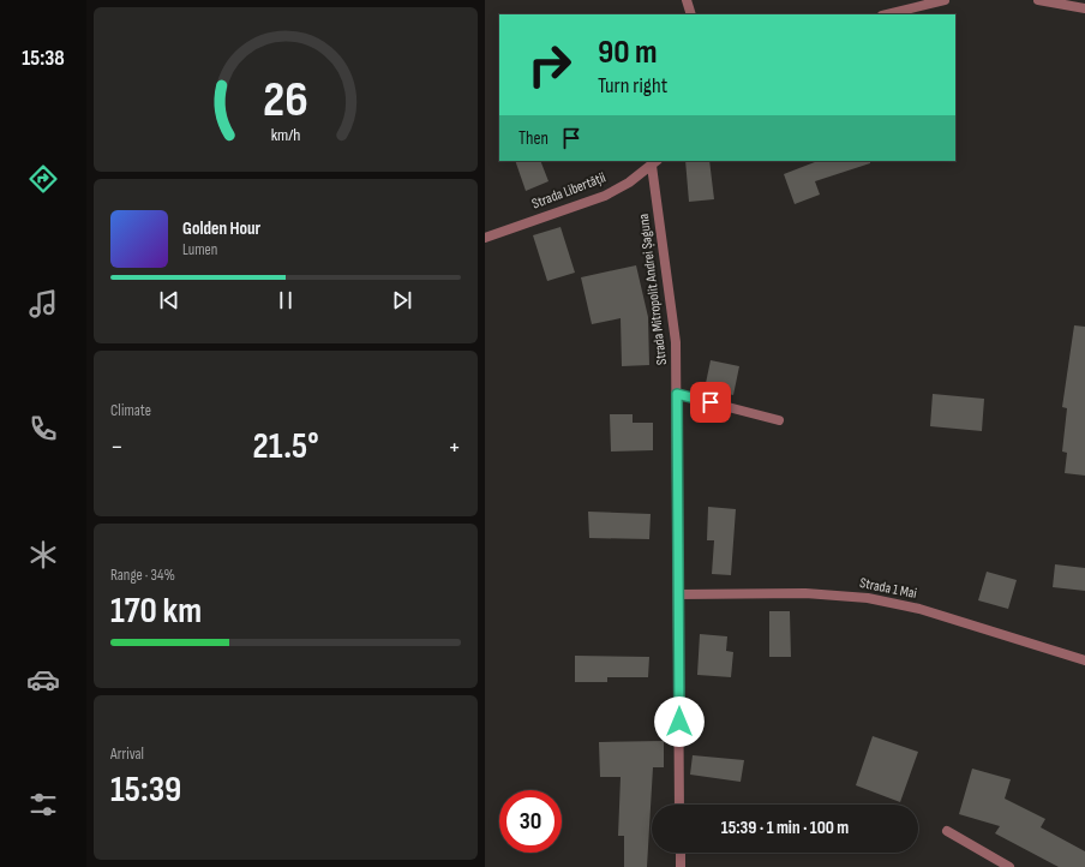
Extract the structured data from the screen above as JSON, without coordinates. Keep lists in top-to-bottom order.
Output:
{
  "streets": {
    "street": ["Strada Libertății", "Strada Mitropolit Andrei Șaguna", "Strada 1 Mai"]
  },
  "crossings": [
    ["Strada Libertății", "Strada Mitropolit Andrei Șaguna"],
    ["Strada Mitropolit Andrei Șaguna", "Strada 1 Mai"]
  ],
  "page": {
    "tabs": "15:38",
    "turn": ["90 m", "Turn right"],
    "then": "Then",
    "song": ["Golden Hour", "Lumen"],
    "tile": [
      "Climate",
      ["Range · 34%", "170 km"],
      ["Arrival", "15:39"]
    ],
    "heat": ["−", "21.5°", "+"],
    "limit": "30",
    "trip": "15:39 · 1 min · 100 m",
    "gauge": ["26", "km/h"]
  }
}
